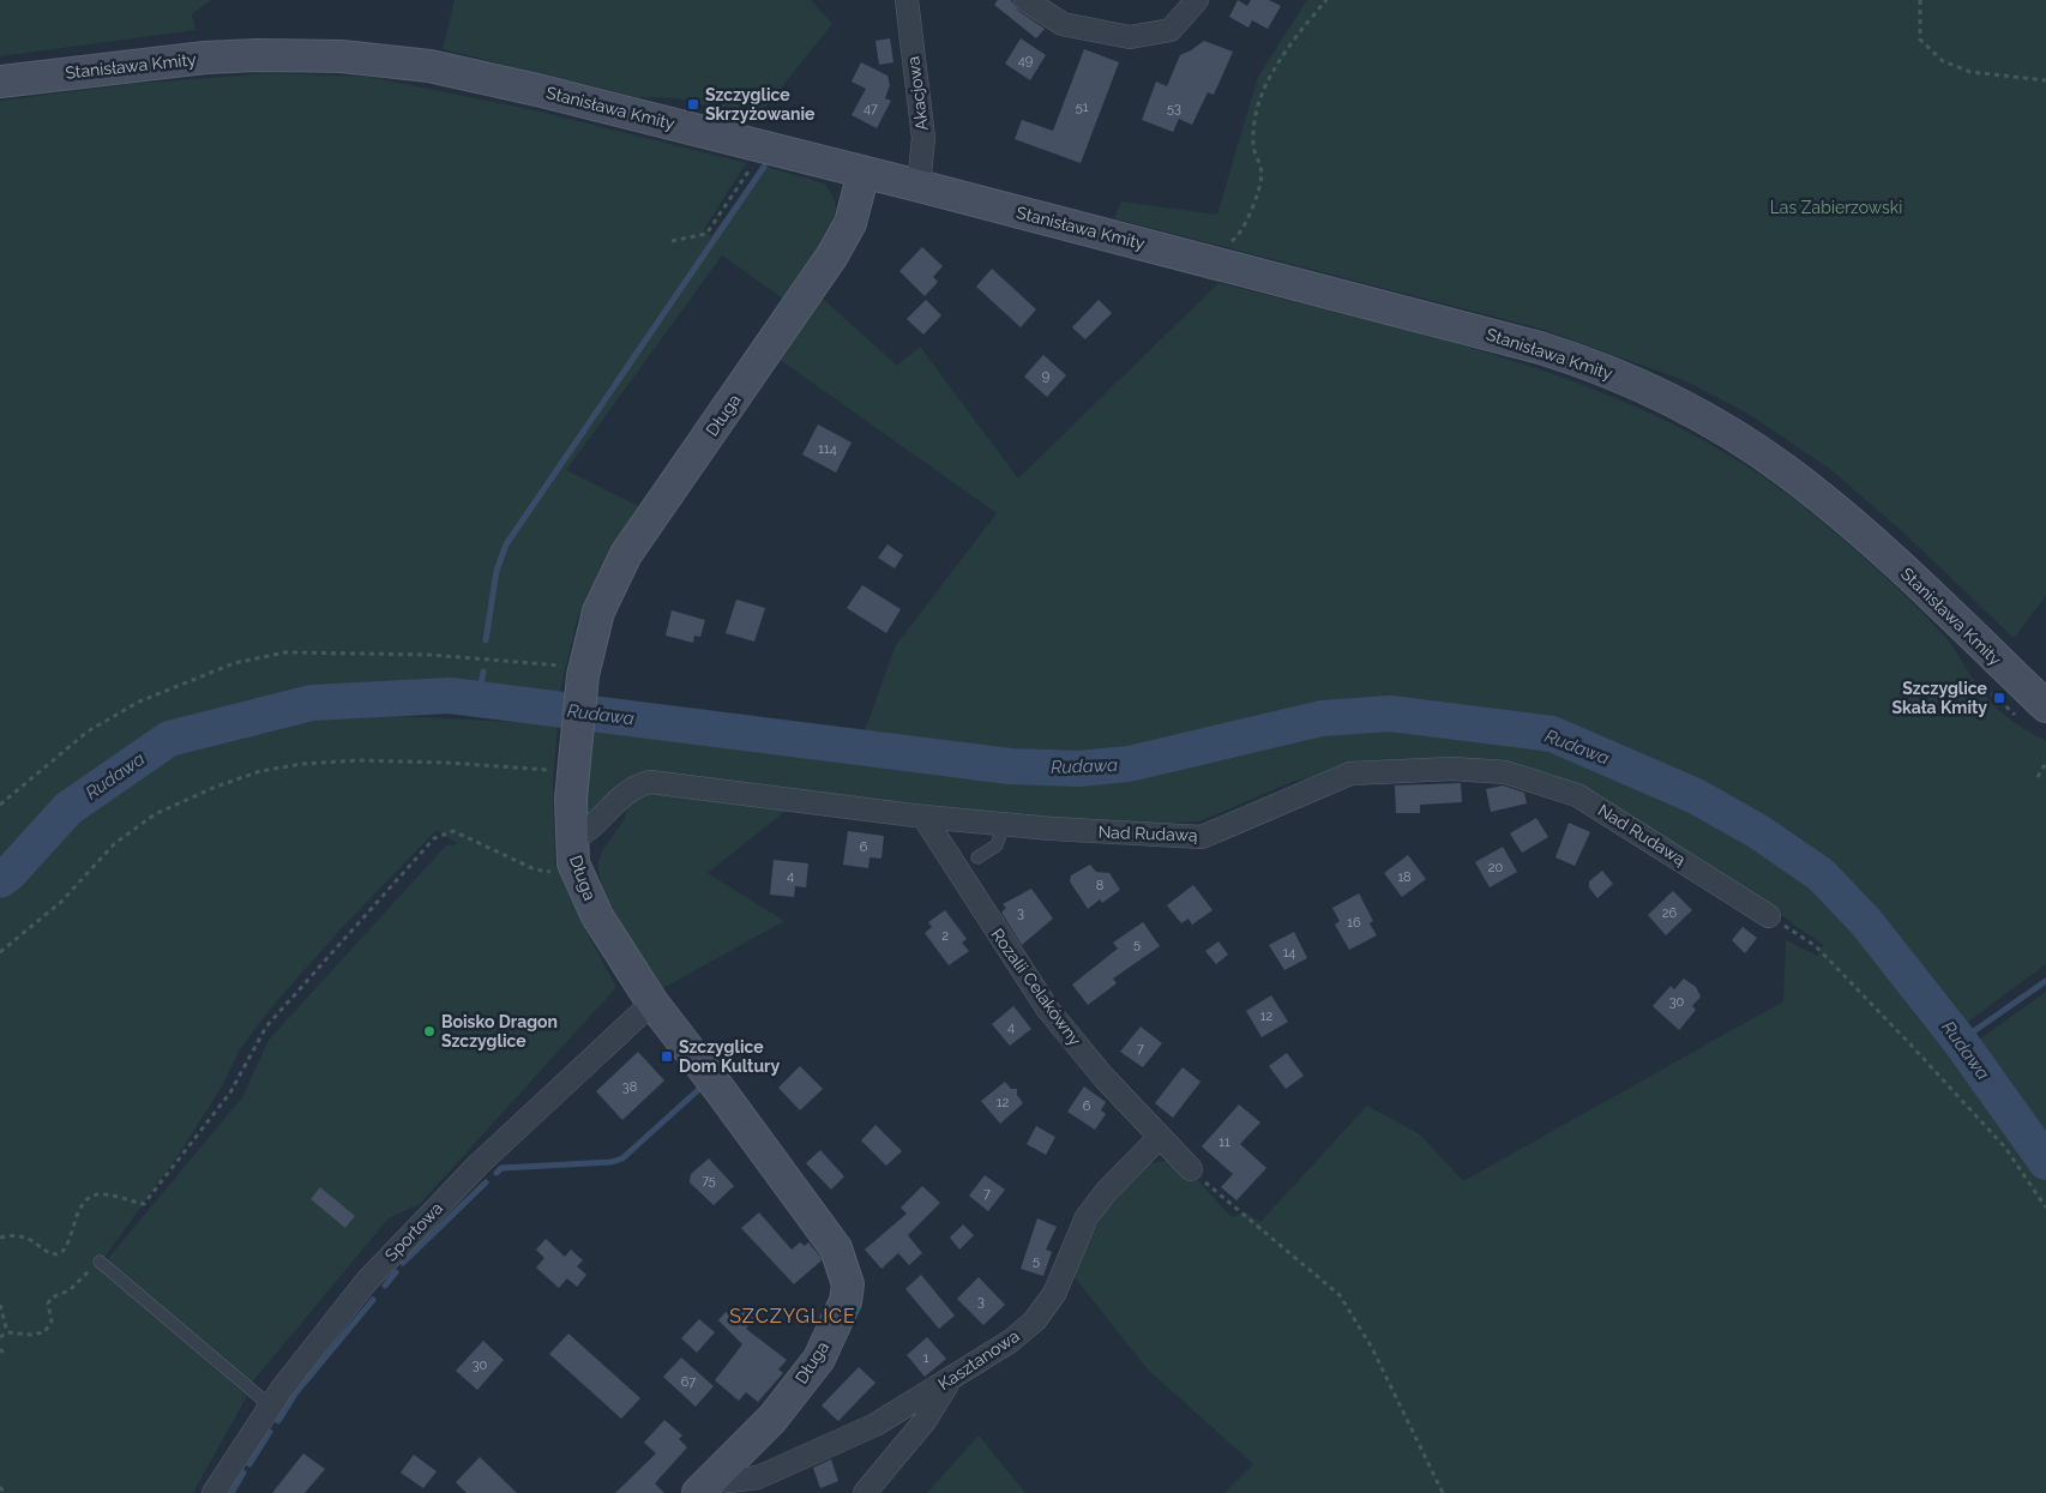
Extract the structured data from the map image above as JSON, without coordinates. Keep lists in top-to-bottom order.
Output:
{
  "streets": {
    "main road": ["Stanisława Kmity", "Długa"],
    "street": [
      "Akacjowa",
      "Nad Rudawą",
      "Rozalii Celakówny",
      "Sportowa",
      "Kasztanowa"
    ]
  },
  "crossings": [
    ["Stanisława Kmity", "Akacjowa"],
    ["Stanisława Kmity", "Długa"],
    ["Długa", "Nad Rudawą"],
    ["Długa", "Sportowa"],
    ["Długa", "Kasztanowa"],
    ["Nad Rudawą", "Rozalii Celakówny"],
    ["Rozalii Celakówny", "Kasztanowa"]
  ],
  "districts": ["SZCZYGLICE"],
  "water": ["Rudawa"],
  "parks": ["Las Zabierzowski"],
  "places": {
    "transit": ["Szczyglice Skrzyżowanie", "Szczyglice Skała Kmity", "Szczyglice Dom Kultury"],
    "other": ["Boisko Dragon Szczyglice"]
  },
  "house_numbers": [
    "49",
    "51",
    "47",
    "53",
    "9",
    "114",
    "6",
    "20",
    "4",
    "18",
    "8",
    "3",
    "26",
    "16",
    "2",
    "5",
    "14",
    "30",
    "12",
    "4",
    "7",
    "38",
    "12",
    "6",
    "11",
    "75",
    "7",
    "5",
    "3",
    "1",
    "30",
    "67"
  ]
}
